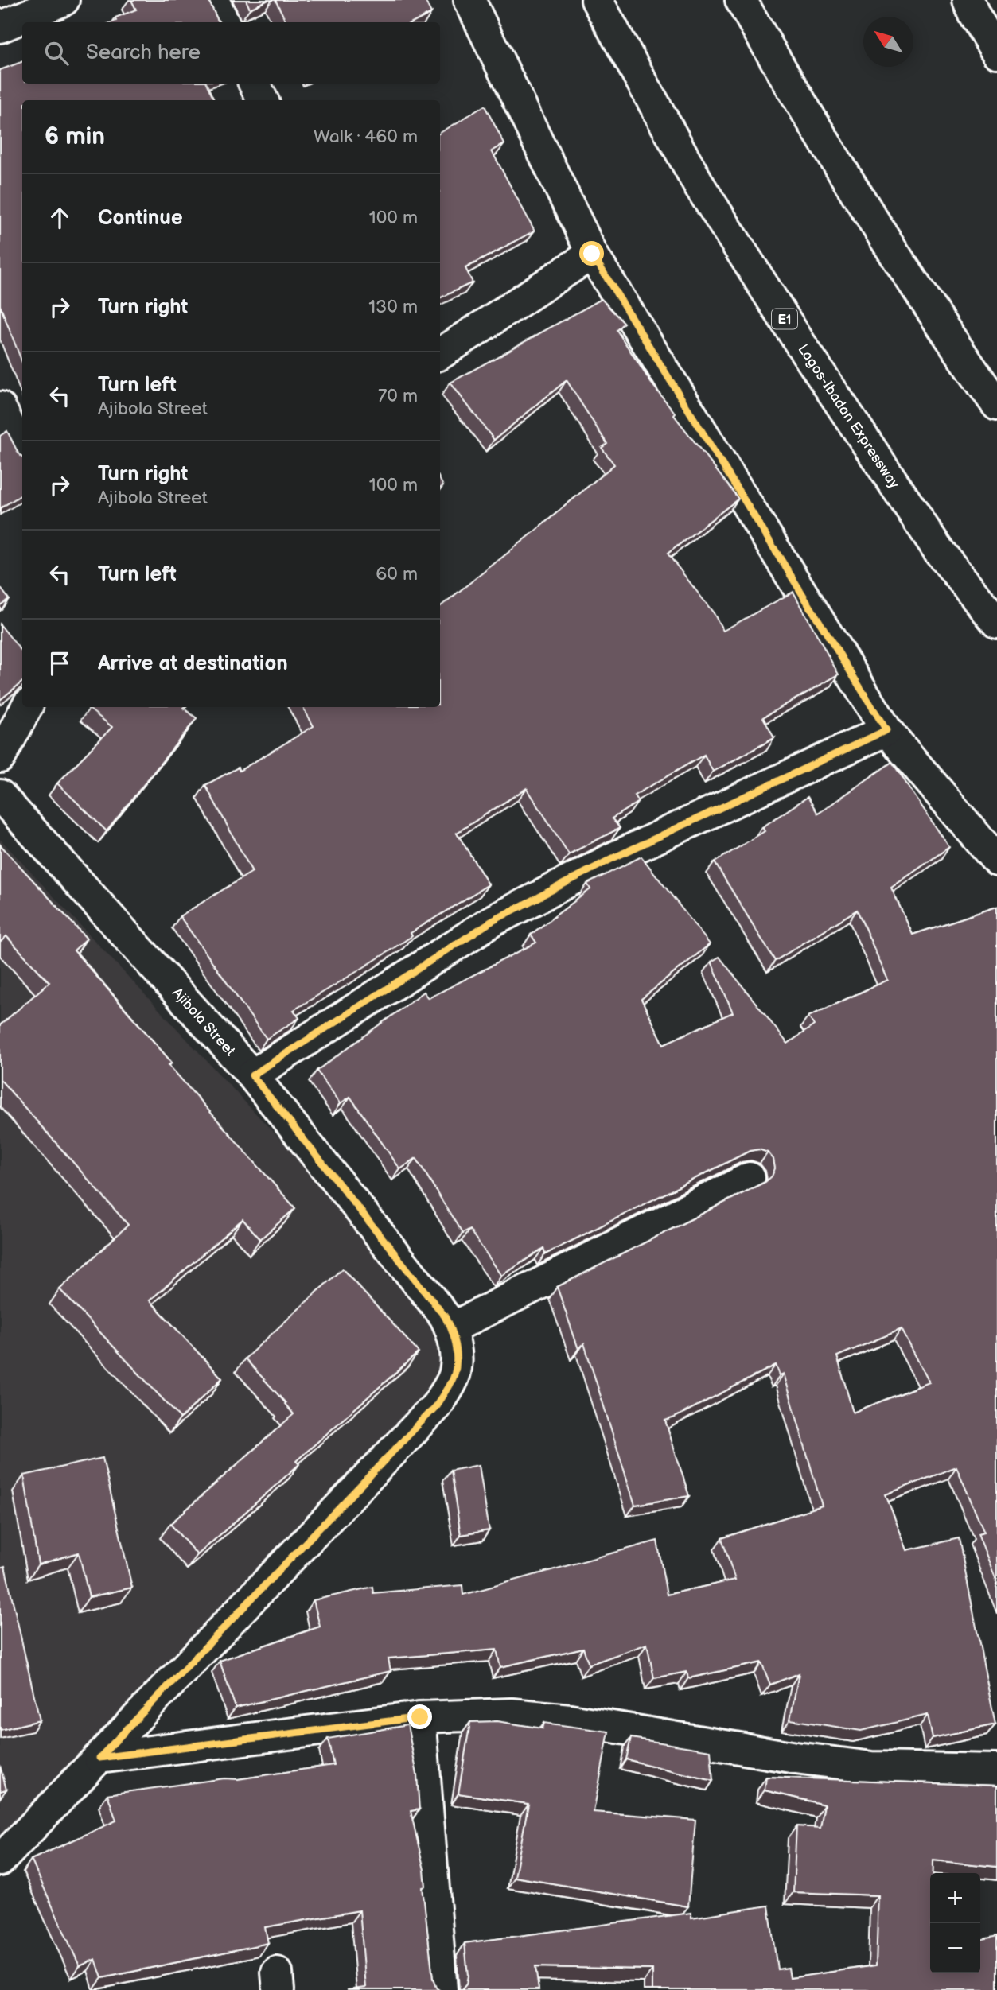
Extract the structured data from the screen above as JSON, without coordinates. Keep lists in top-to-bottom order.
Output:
{
  "streets": {
    "main road": ["E1", "Lagos-Ibadan Expressway", "Ajibola Street"]
  },
  "north": "top left",
  "page": {
    "search": "Search here",
    "heading": ["6 min", "Walk · 460 m"],
    "list": [
      ["Continue", "100 m"],
      ["Turn right", "130 m"],
      ["Turn left", "Ajibola Street", "70 m"],
      ["Turn right", "Ajibola Street", "100 m"],
      ["Turn left", "60 m"],
      "Arrive at destination"
    ],
    "map_buttons": ["+", "−"]
  }
}
